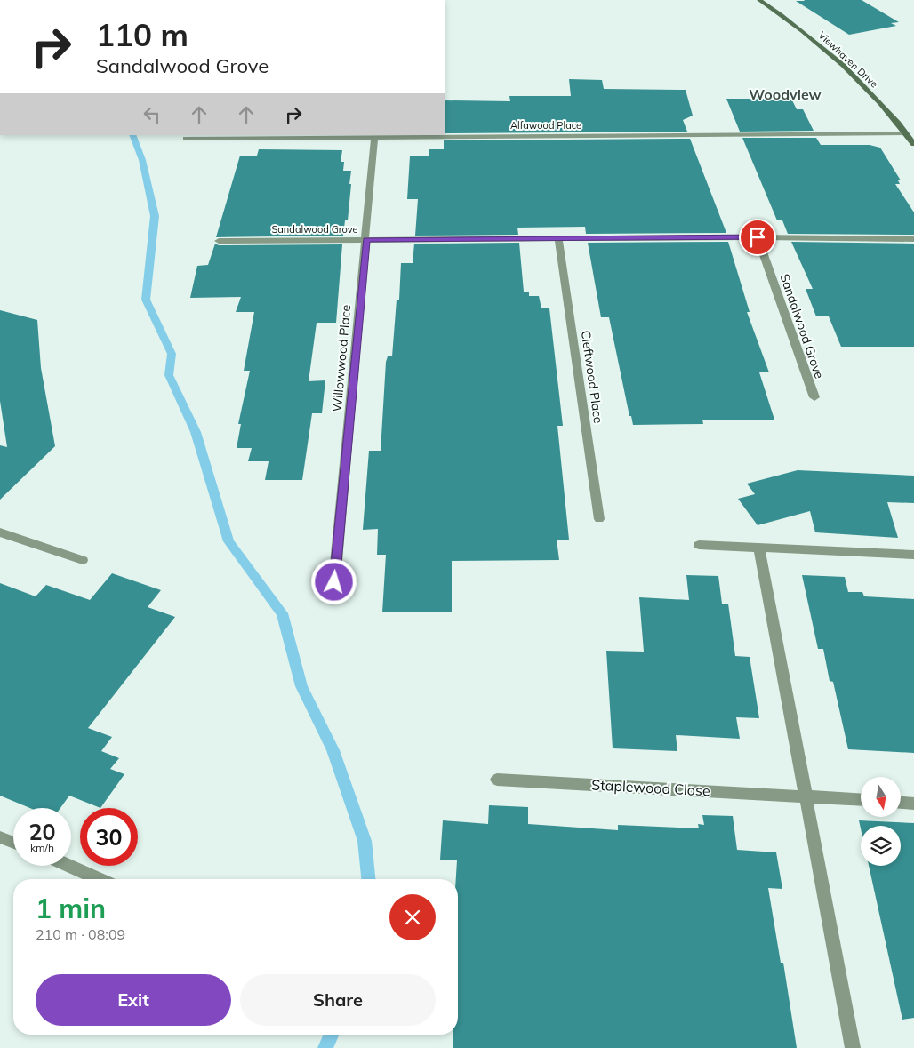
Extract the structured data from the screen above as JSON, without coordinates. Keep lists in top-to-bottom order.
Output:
{
  "streets": {
    "street": [
      "Viewhaven Drive",
      "Alfawood Place",
      "Sandalwood Grove",
      "Willowwood Place",
      "Cleftwood Place",
      "Staplewood Close"
    ]
  },
  "crossings": [
    ["Viewhaven Drive", "Alfawood Place"],
    ["Alfawood Place", "Willowwood Place"],
    ["Sandalwood Grove", "Willowwood Place"],
    ["Sandalwood Grove", "Cleftwood Place"]
  ],
  "districts": ["Woodview"],
  "north": "bottom",
  "page": {
    "turn": ["110 m", "Sandalwood Grove"],
    "speed": "20 km/h",
    "limit": "30",
    "heading": ["1 min", "210 m · 08:09"],
    "buttons": ["Exit", "Share"]
  }
}
